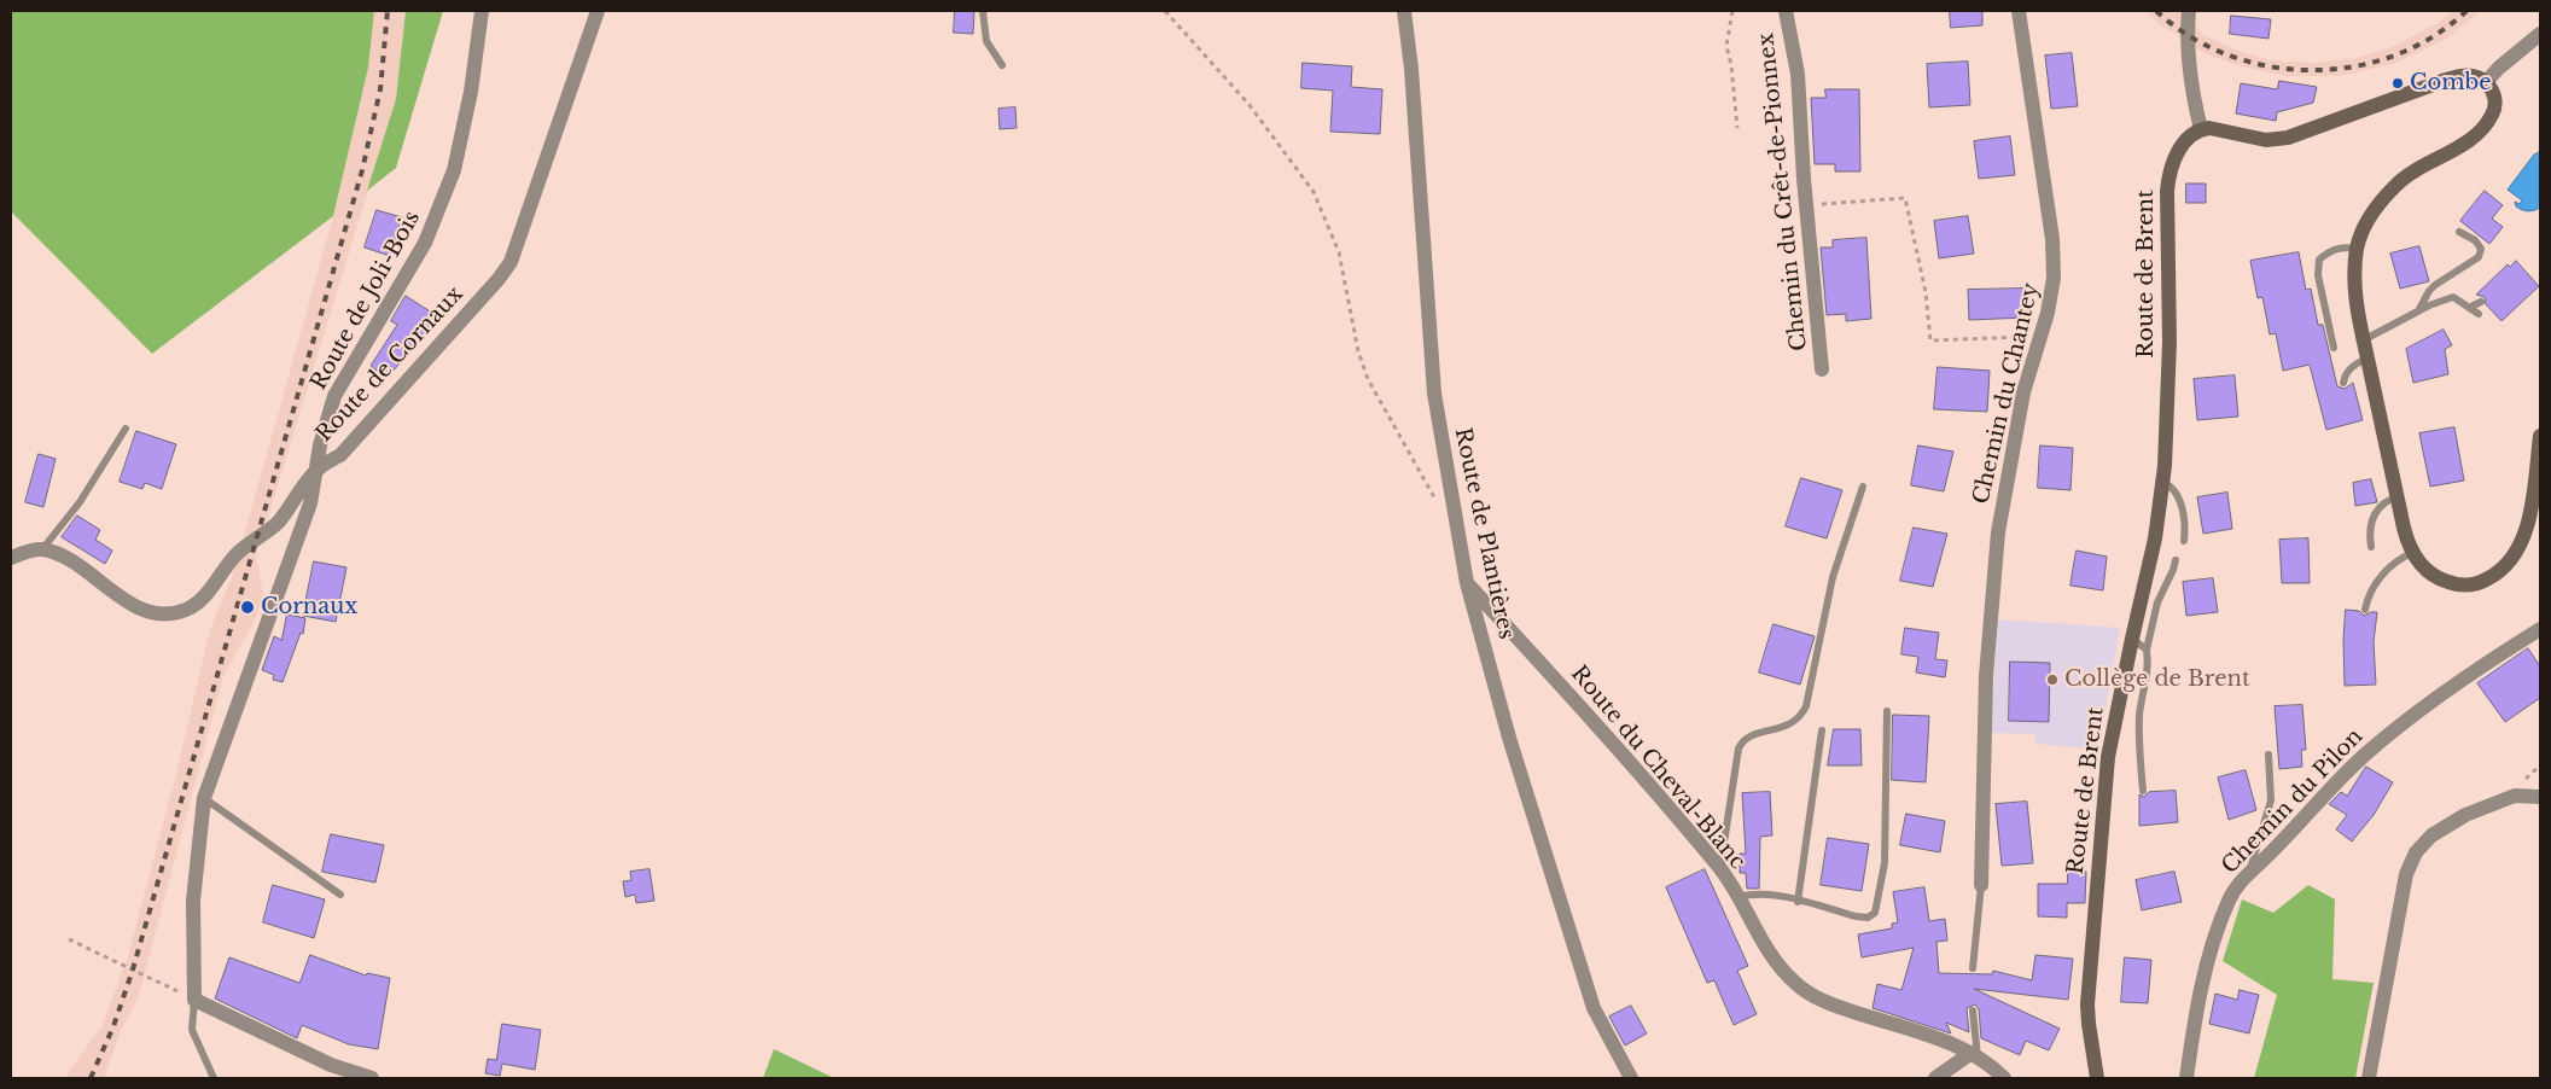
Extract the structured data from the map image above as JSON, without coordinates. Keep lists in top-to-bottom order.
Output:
{
  "streets": {
    "main road": ["Route de Brent"],
    "street": [
      "Chemin du Crêt-de-Pionnex",
      "Route de Joli-Bois",
      "Route de Cornaux",
      "Chemin du Chantey",
      "Route de Plantières",
      "Route du Cheval-Blanc",
      "Chemin du Pilon"
    ]
  },
  "crossings": [
    ["Route de Joli-Bois", "Route de Cornaux"],
    ["Route de Plantières", "Route du Cheval-Blanc"]
  ],
  "places": ["Combe", "Cornaux", "Collège de Brent"]
}
